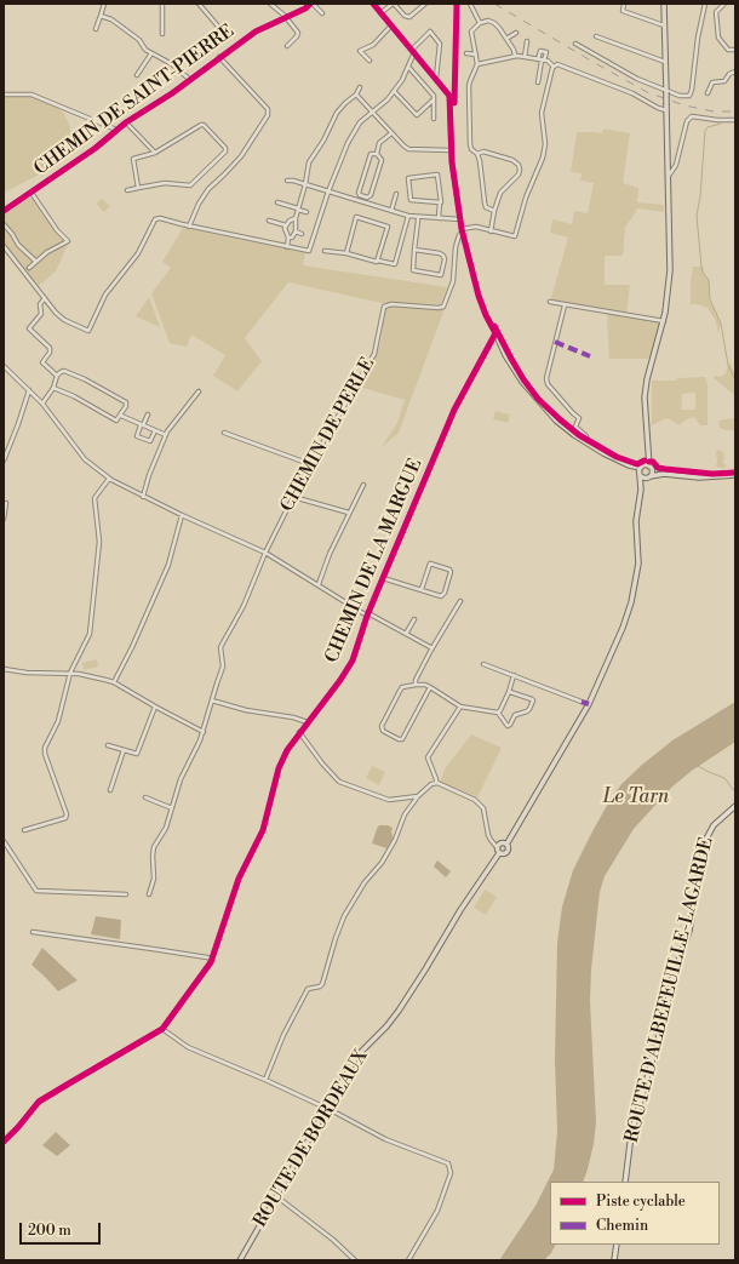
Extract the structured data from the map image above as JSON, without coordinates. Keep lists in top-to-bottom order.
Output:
{
  "streets": {
    "main road": ["ROUTE D'ALBEFEUILLE-LAGARDE", "ROUTE DE BORDEAUX"],
    "street": ["CHEMIN DE SAINT-PIERRE", "CHEMIN DE PERLE", "CHEMIN DE LA MARGUE"]
  },
  "water": ["Le Tarn"],
  "legend": ["Piste cyclable", "Chemin"],
  "scale_bar": "200 m"
}
